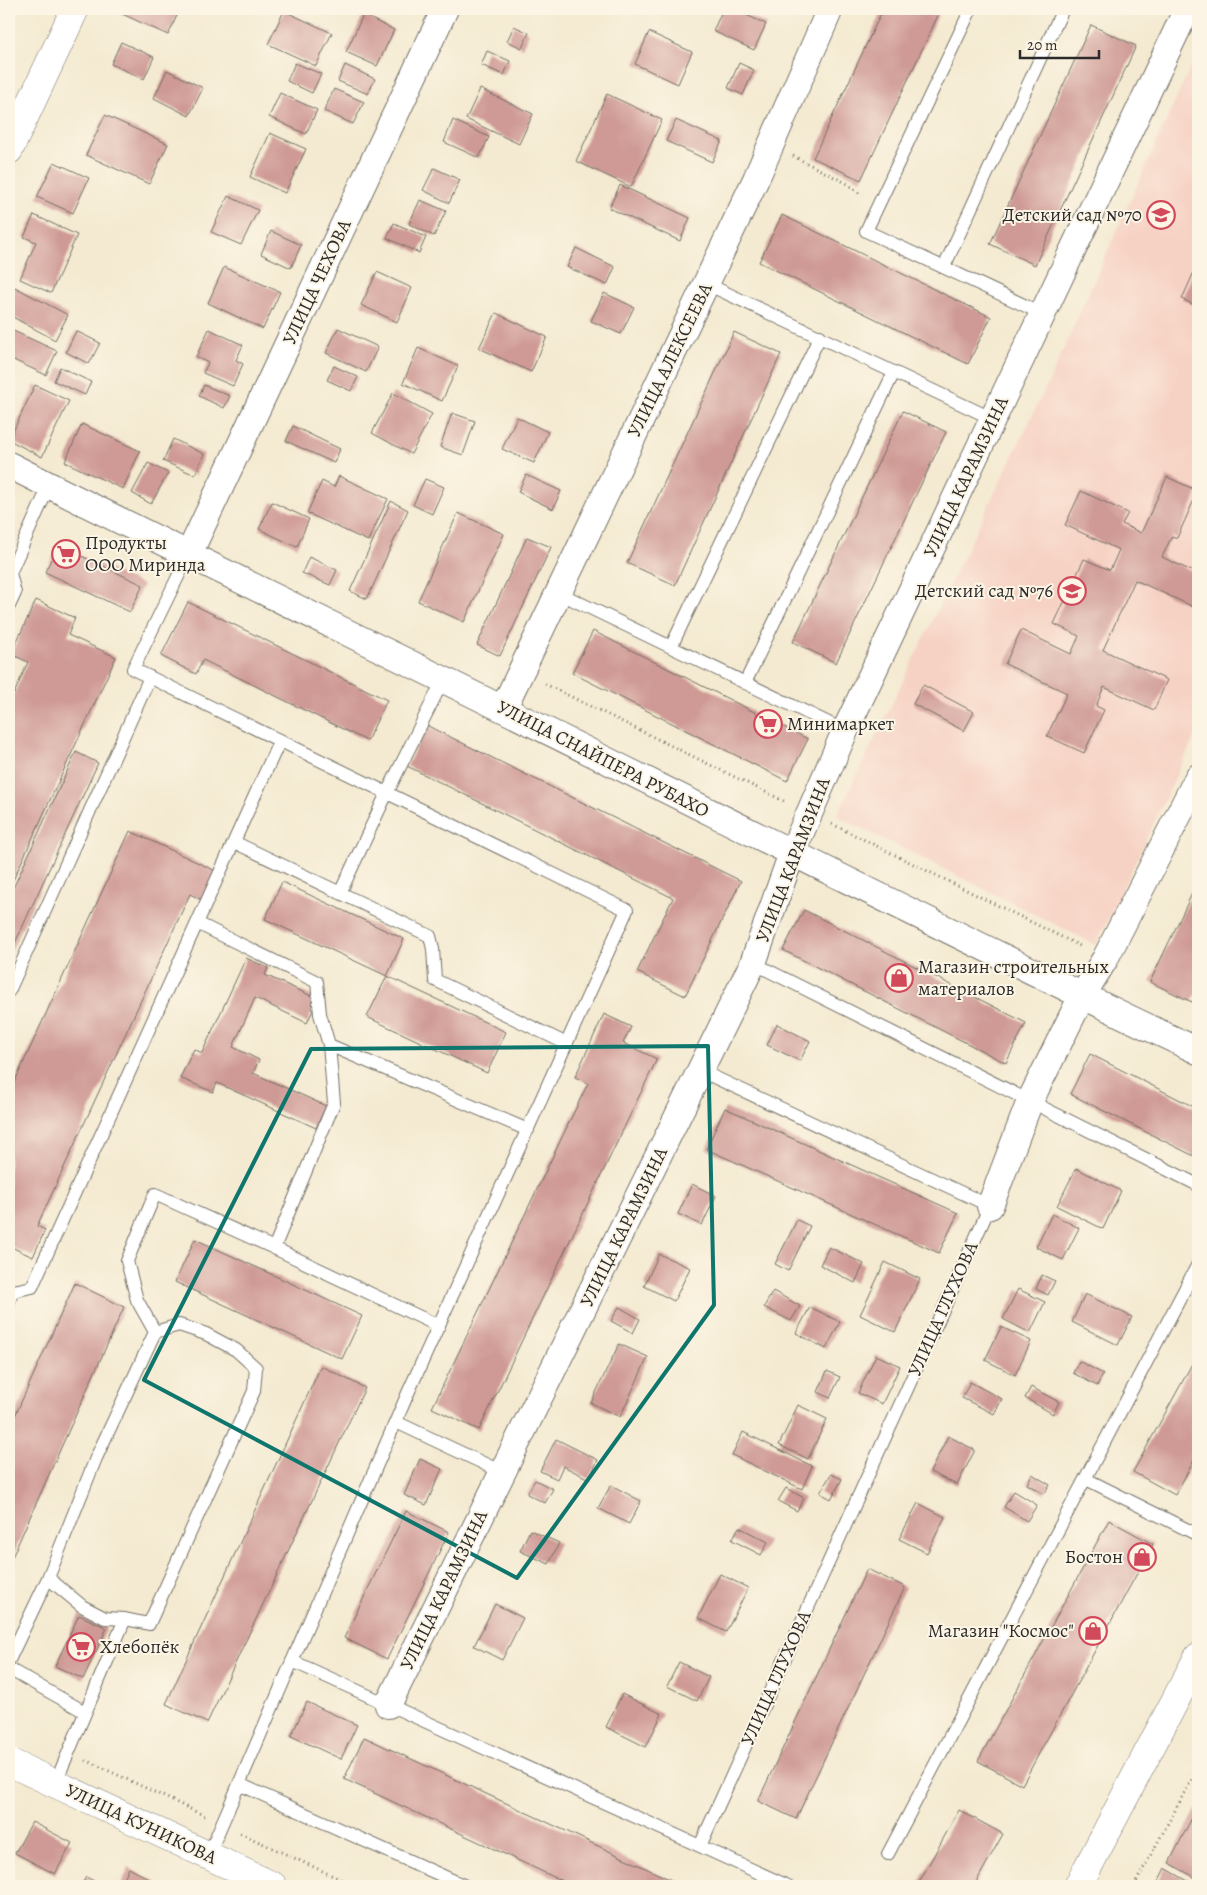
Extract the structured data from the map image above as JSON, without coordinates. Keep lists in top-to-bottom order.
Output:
{
  "streets": {
    "street": [
      "УЛИЦА ЧЕХОВА",
      "УЛИЦА АЛЕКСЕЕВА",
      "УЛИЦА КАРАМЗИНА",
      "УЛИЦА СНАЙПЕРА РУБАХО",
      "УЛИЦА ГЛУХОВА",
      "УЛИЦА КУНИКОВА"
    ]
  },
  "crossings": [
    ["УЛИЦА ЧЕХОВА", "УЛИЦА СНАЙПЕРА РУБАХО"],
    ["УЛИЦА АЛЕКСЕЕВА", "УЛИЦА СНАЙПЕРА РУБАХО"],
    ["УЛИЦА КАРАМЗИНА", "УЛИЦА СНАЙПЕРА РУБАХО"],
    ["УЛИЦА СНАЙПЕРА РУБАХО", "УЛИЦА ГЛУХОВА"]
  ],
  "places": {
    "school or university": ["Детский сад №70", "Детский сад №76"],
    "supermarket": ["Продукты ООО Миринда", "Минимаркет", "Хлебопёк"],
    "shop": ["Магазин строительных материалов", "Бостон", "Магазин \"Космос\""]
  },
  "scale_bar": "20 m"
}
